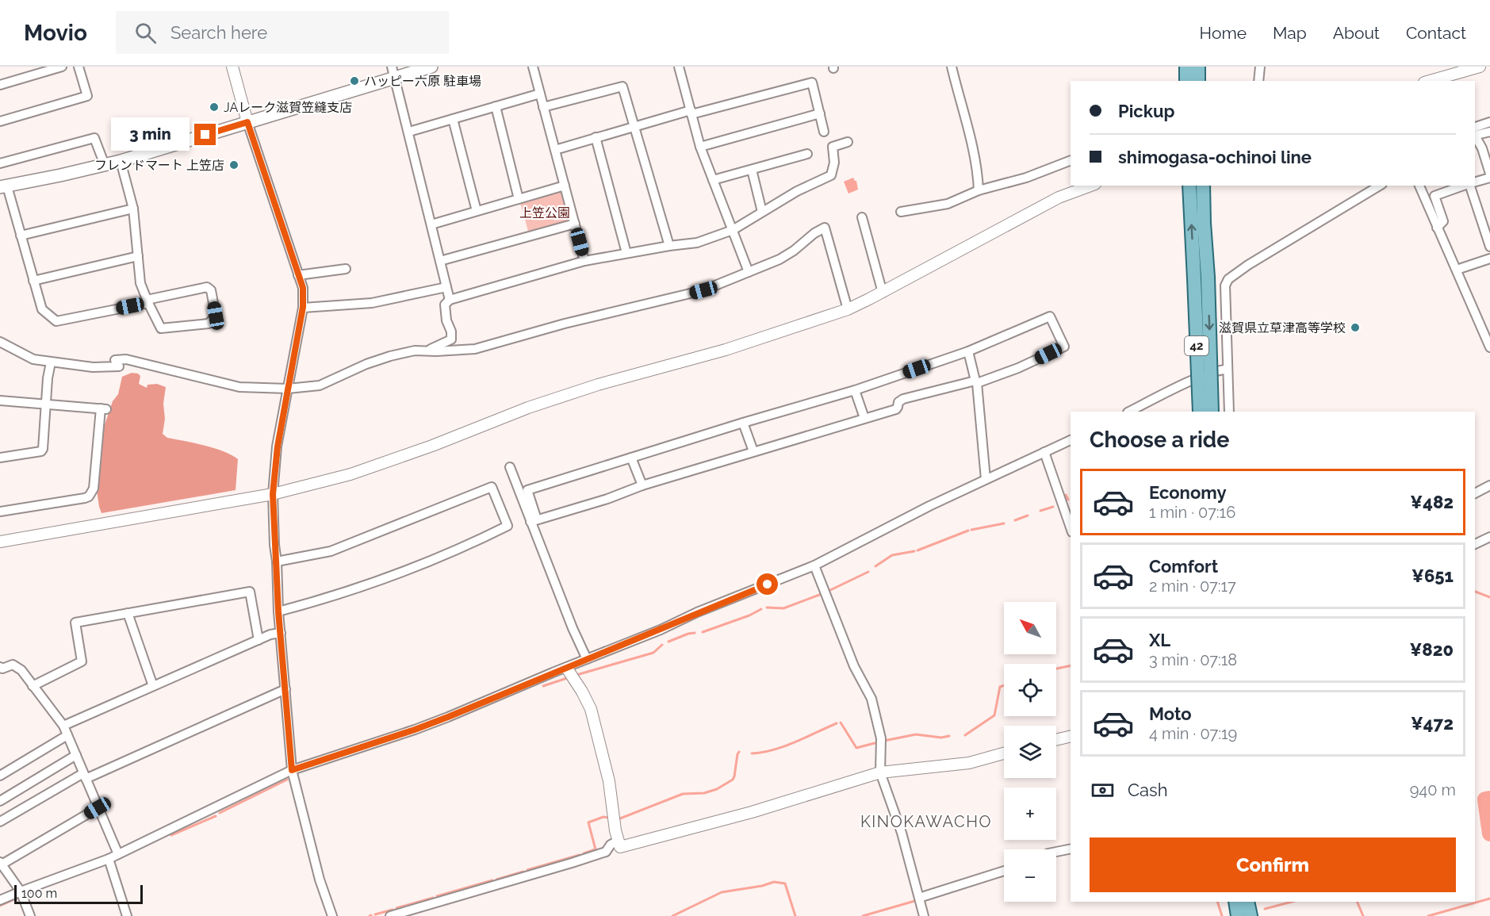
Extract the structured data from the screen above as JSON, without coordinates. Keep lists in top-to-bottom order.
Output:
{
  "streets": {
    "main road": ["42"]
  },
  "districts": ["KINOKAWACHO"],
  "parks": ["上笠公園"],
  "places": [
    "ハッピー六原 駐車場",
    "JAレーク滋賀笠縫支店",
    "フレンドマート 上笠店",
    "滋賀県立草津高等学校"
  ],
  "scale_bar": "100 m",
  "north": "top left",
  "page": {
    "header": "Movio",
    "search": "Search here",
    "nav": [
      "Home",
      "Map",
      "About",
      "Contact"
    ],
    "banner": ["Pickup", "shimogasa-ochinoi line"],
    "bubble": "3 min",
    "heading": "Choose a ride",
    "list": [
      {
        "name": "Economy",
        "note": "1 min · 07:16",
        "value": "¥482"
      },
      {
        "name": "Comfort",
        "note": "2 min · 07:17",
        "value": "¥651"
      },
      {
        "name": "XL",
        "note": "3 min · 07:18",
        "value": "¥820"
      },
      {
        "name": "Moto",
        "note": "4 min · 07:19",
        "value": "¥472"
      }
    ],
    "map_buttons": ["+", "−"],
    "pay": ["Cash", "940 m"],
    "buttons": "Confirm",
    "scale": "100 m"
  }
}
